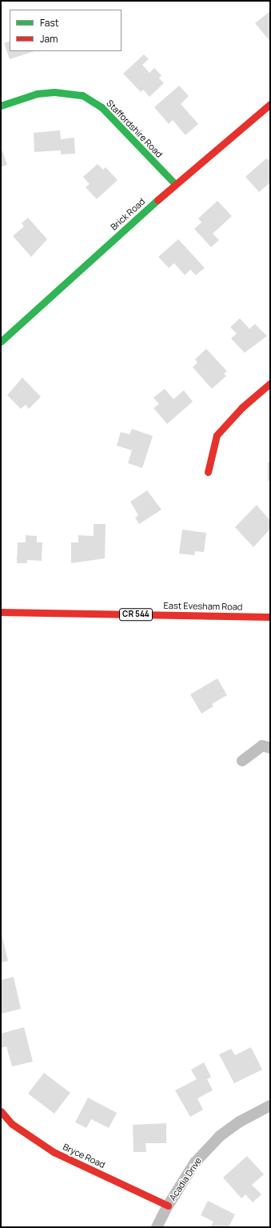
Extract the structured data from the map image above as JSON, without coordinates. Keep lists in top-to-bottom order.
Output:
{
  "streets": {
    "street": [
      "Staffordshire Road",
      "Brick Road",
      "East Evesham Road",
      "CR 544",
      "Bryce Road",
      "Acadia Drive"
    ]
  },
  "crossings": [
    ["Staffordshire Road", "Brick Road"],
    ["Bryce Road", "Acadia Drive"]
  ],
  "legend": ["Fast", "Jam"]
}
